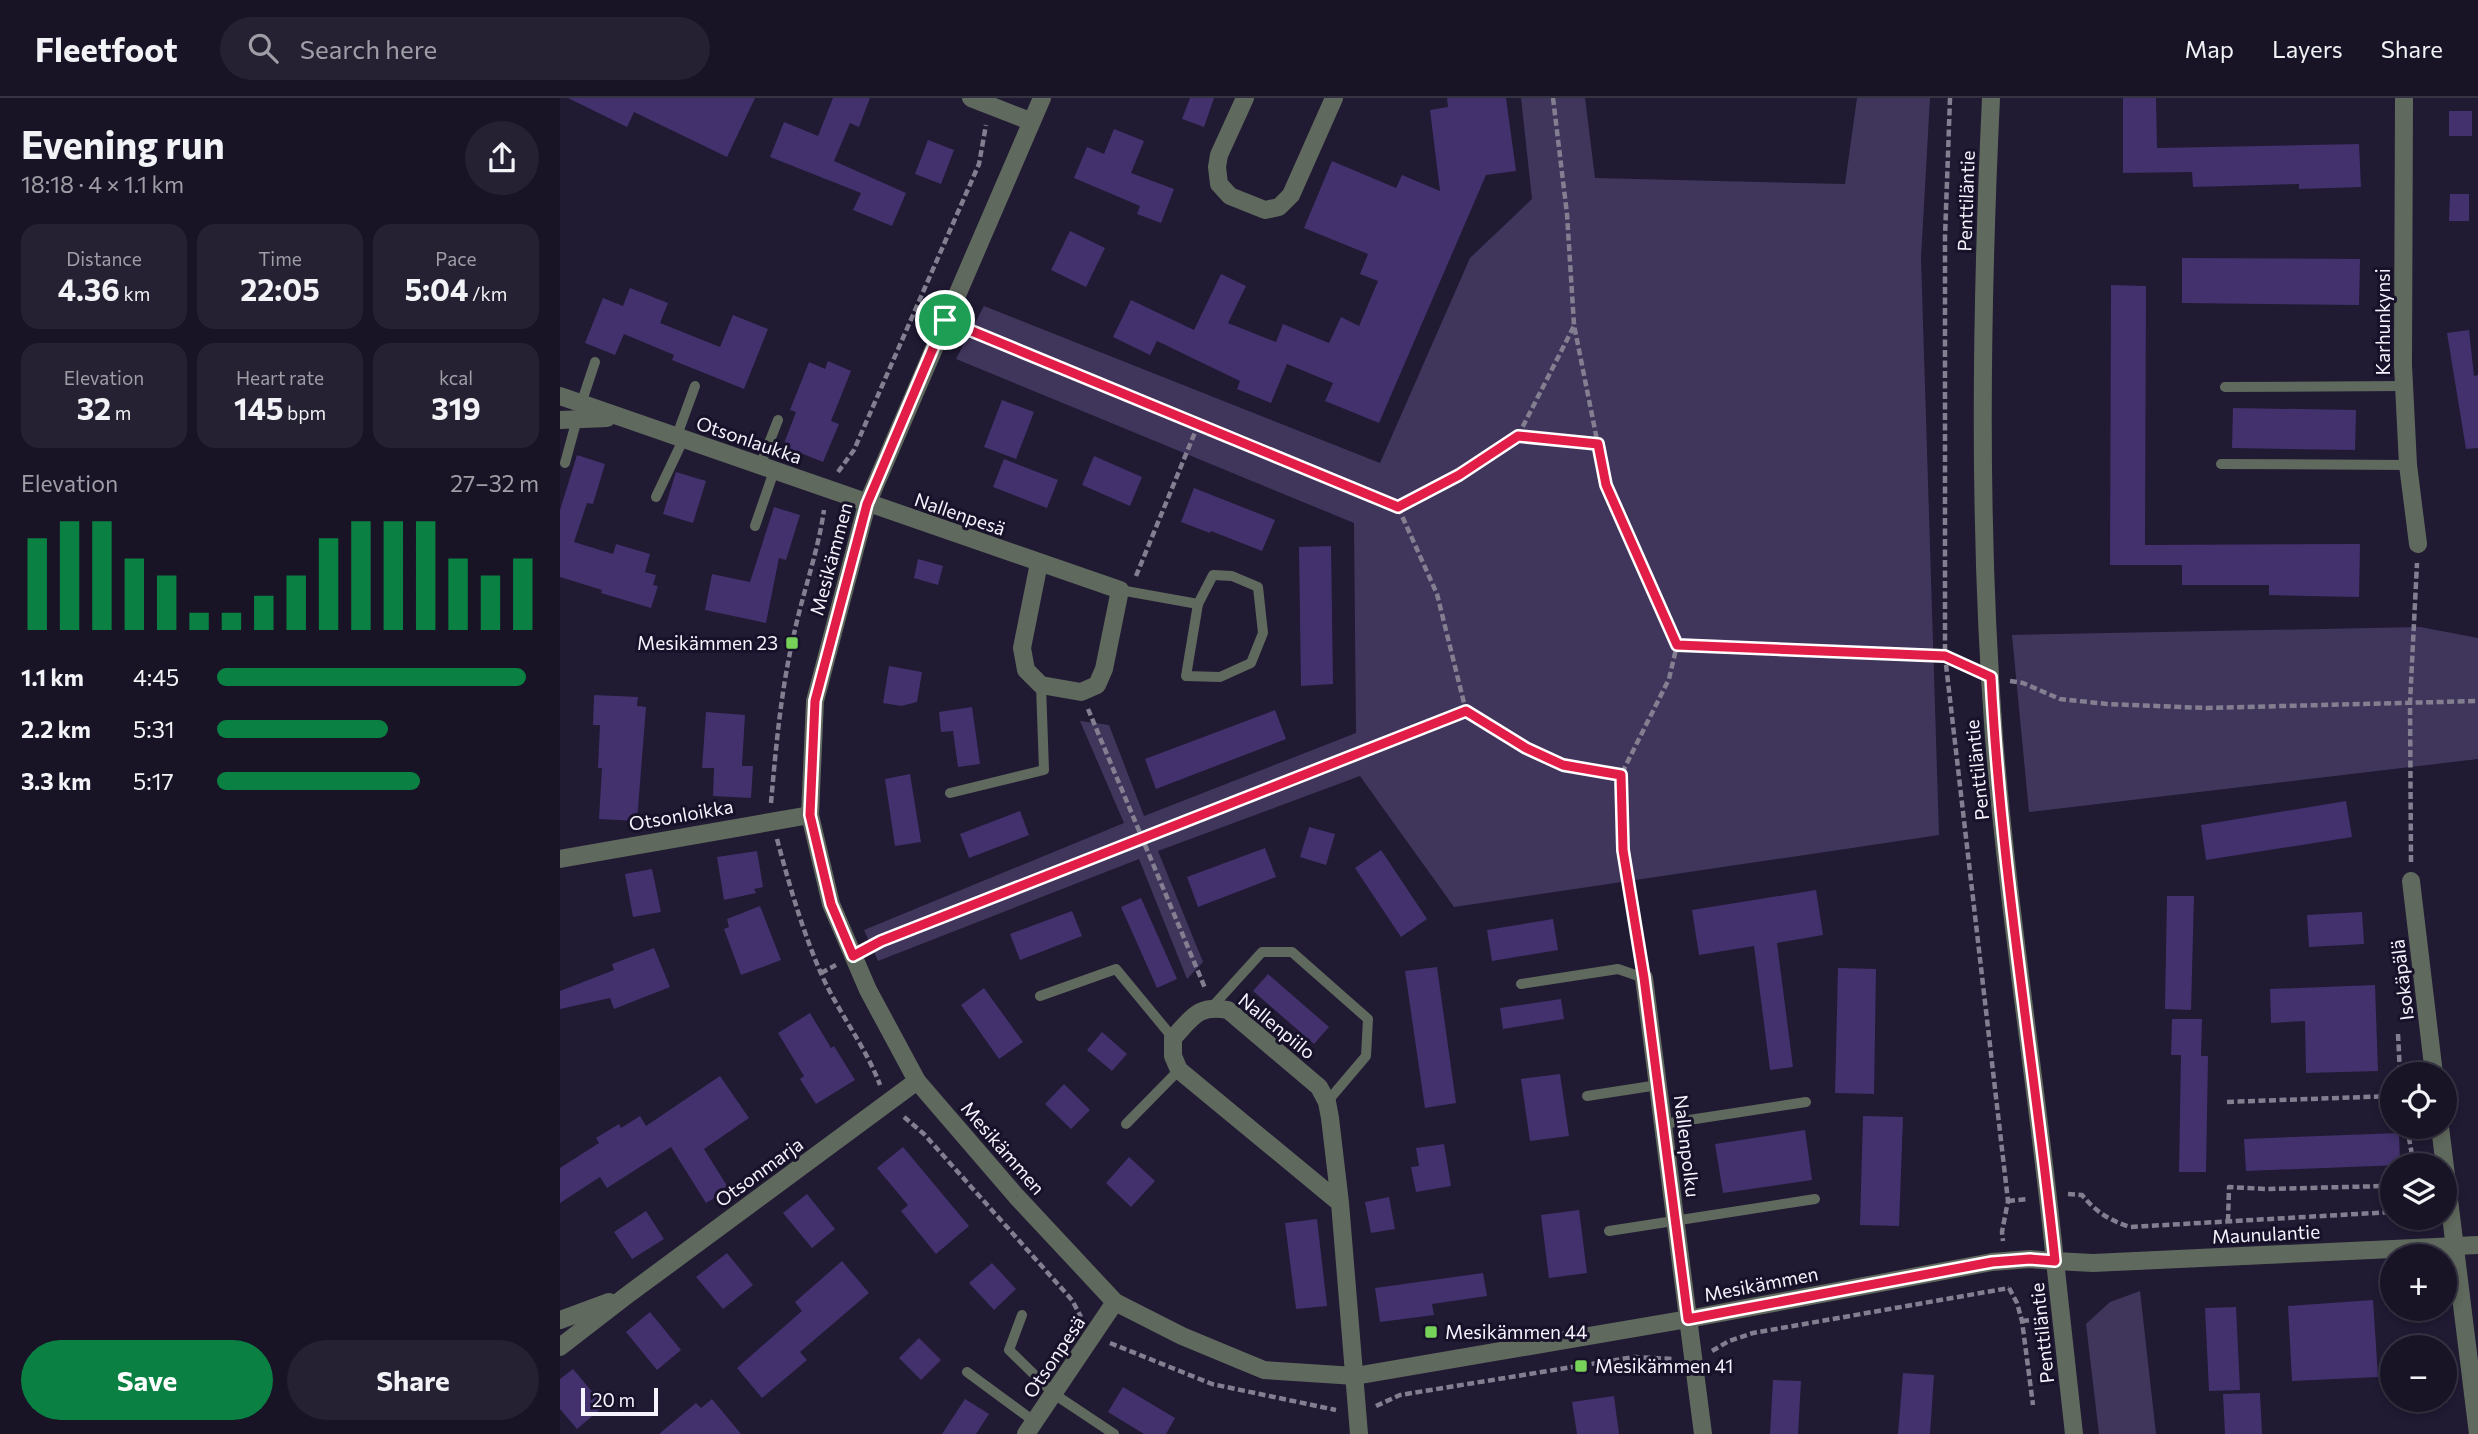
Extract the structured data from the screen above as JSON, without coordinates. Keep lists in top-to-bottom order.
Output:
{
  "streets": {
    "street": [
      "Penttiläntie",
      "Karhunkynsi",
      "Otsonlaukka",
      "Nallenpesä",
      "Mesikämmen",
      "Otsonloikka",
      "Isokäpälä",
      "Nallenpiilo",
      "Nallenpolku",
      "Otsonmarja",
      "Maunulantie",
      "Otsonpesä"
    ]
  },
  "crossings": [
    ["Penttiläntie", "Mesikämmen"],
    ["Penttiläntie", "Maunulantie"],
    ["Otsonlaukka", "Nallenpesä"],
    ["Otsonlaukka", "Mesikämmen"],
    ["Nallenpesä", "Mesikämmen"],
    ["Mesikämmen", "Otsonloikka"],
    ["Mesikämmen", "Nallenpolku"],
    ["Mesikämmen", "Otsonmarja"],
    ["Mesikämmen", "Maunulantie"],
    ["Mesikämmen", "Otsonpesä"]
  ],
  "places": {
    "transit": ["Mesikämmen 23", "Mesikämmen 44", "Mesikämmen 41"]
  },
  "scale_bar": "20 m",
  "page": {
    "header": "Fleetfoot",
    "search": "Search here",
    "nav": ["Map", "Layers", "Share"],
    "heading": ["Evening run", "18:18 · 4 × 1.1 km"],
    "stats": [
      ["Distance", "4.36 km"],
      ["Time", "22:05"],
      ["Pace", "5:04 /km"],
      ["Elevation", "32 m"],
      ["Heart rate", "145 bpm"],
      ["kcal", "319"]
    ],
    "chart": ["Elevation", "27–32 m"],
    "list": [
      {
        "name": "1.1 km",
        "note": "4:45"
      },
      {
        "name": "2.2 km",
        "note": "5:31"
      },
      {
        "name": "3.3 km",
        "note": "5:17"
      }
    ],
    "map_buttons": ["+", "−"],
    "buttons": ["Save", "Share"],
    "scale": "20 m"
  }
}
